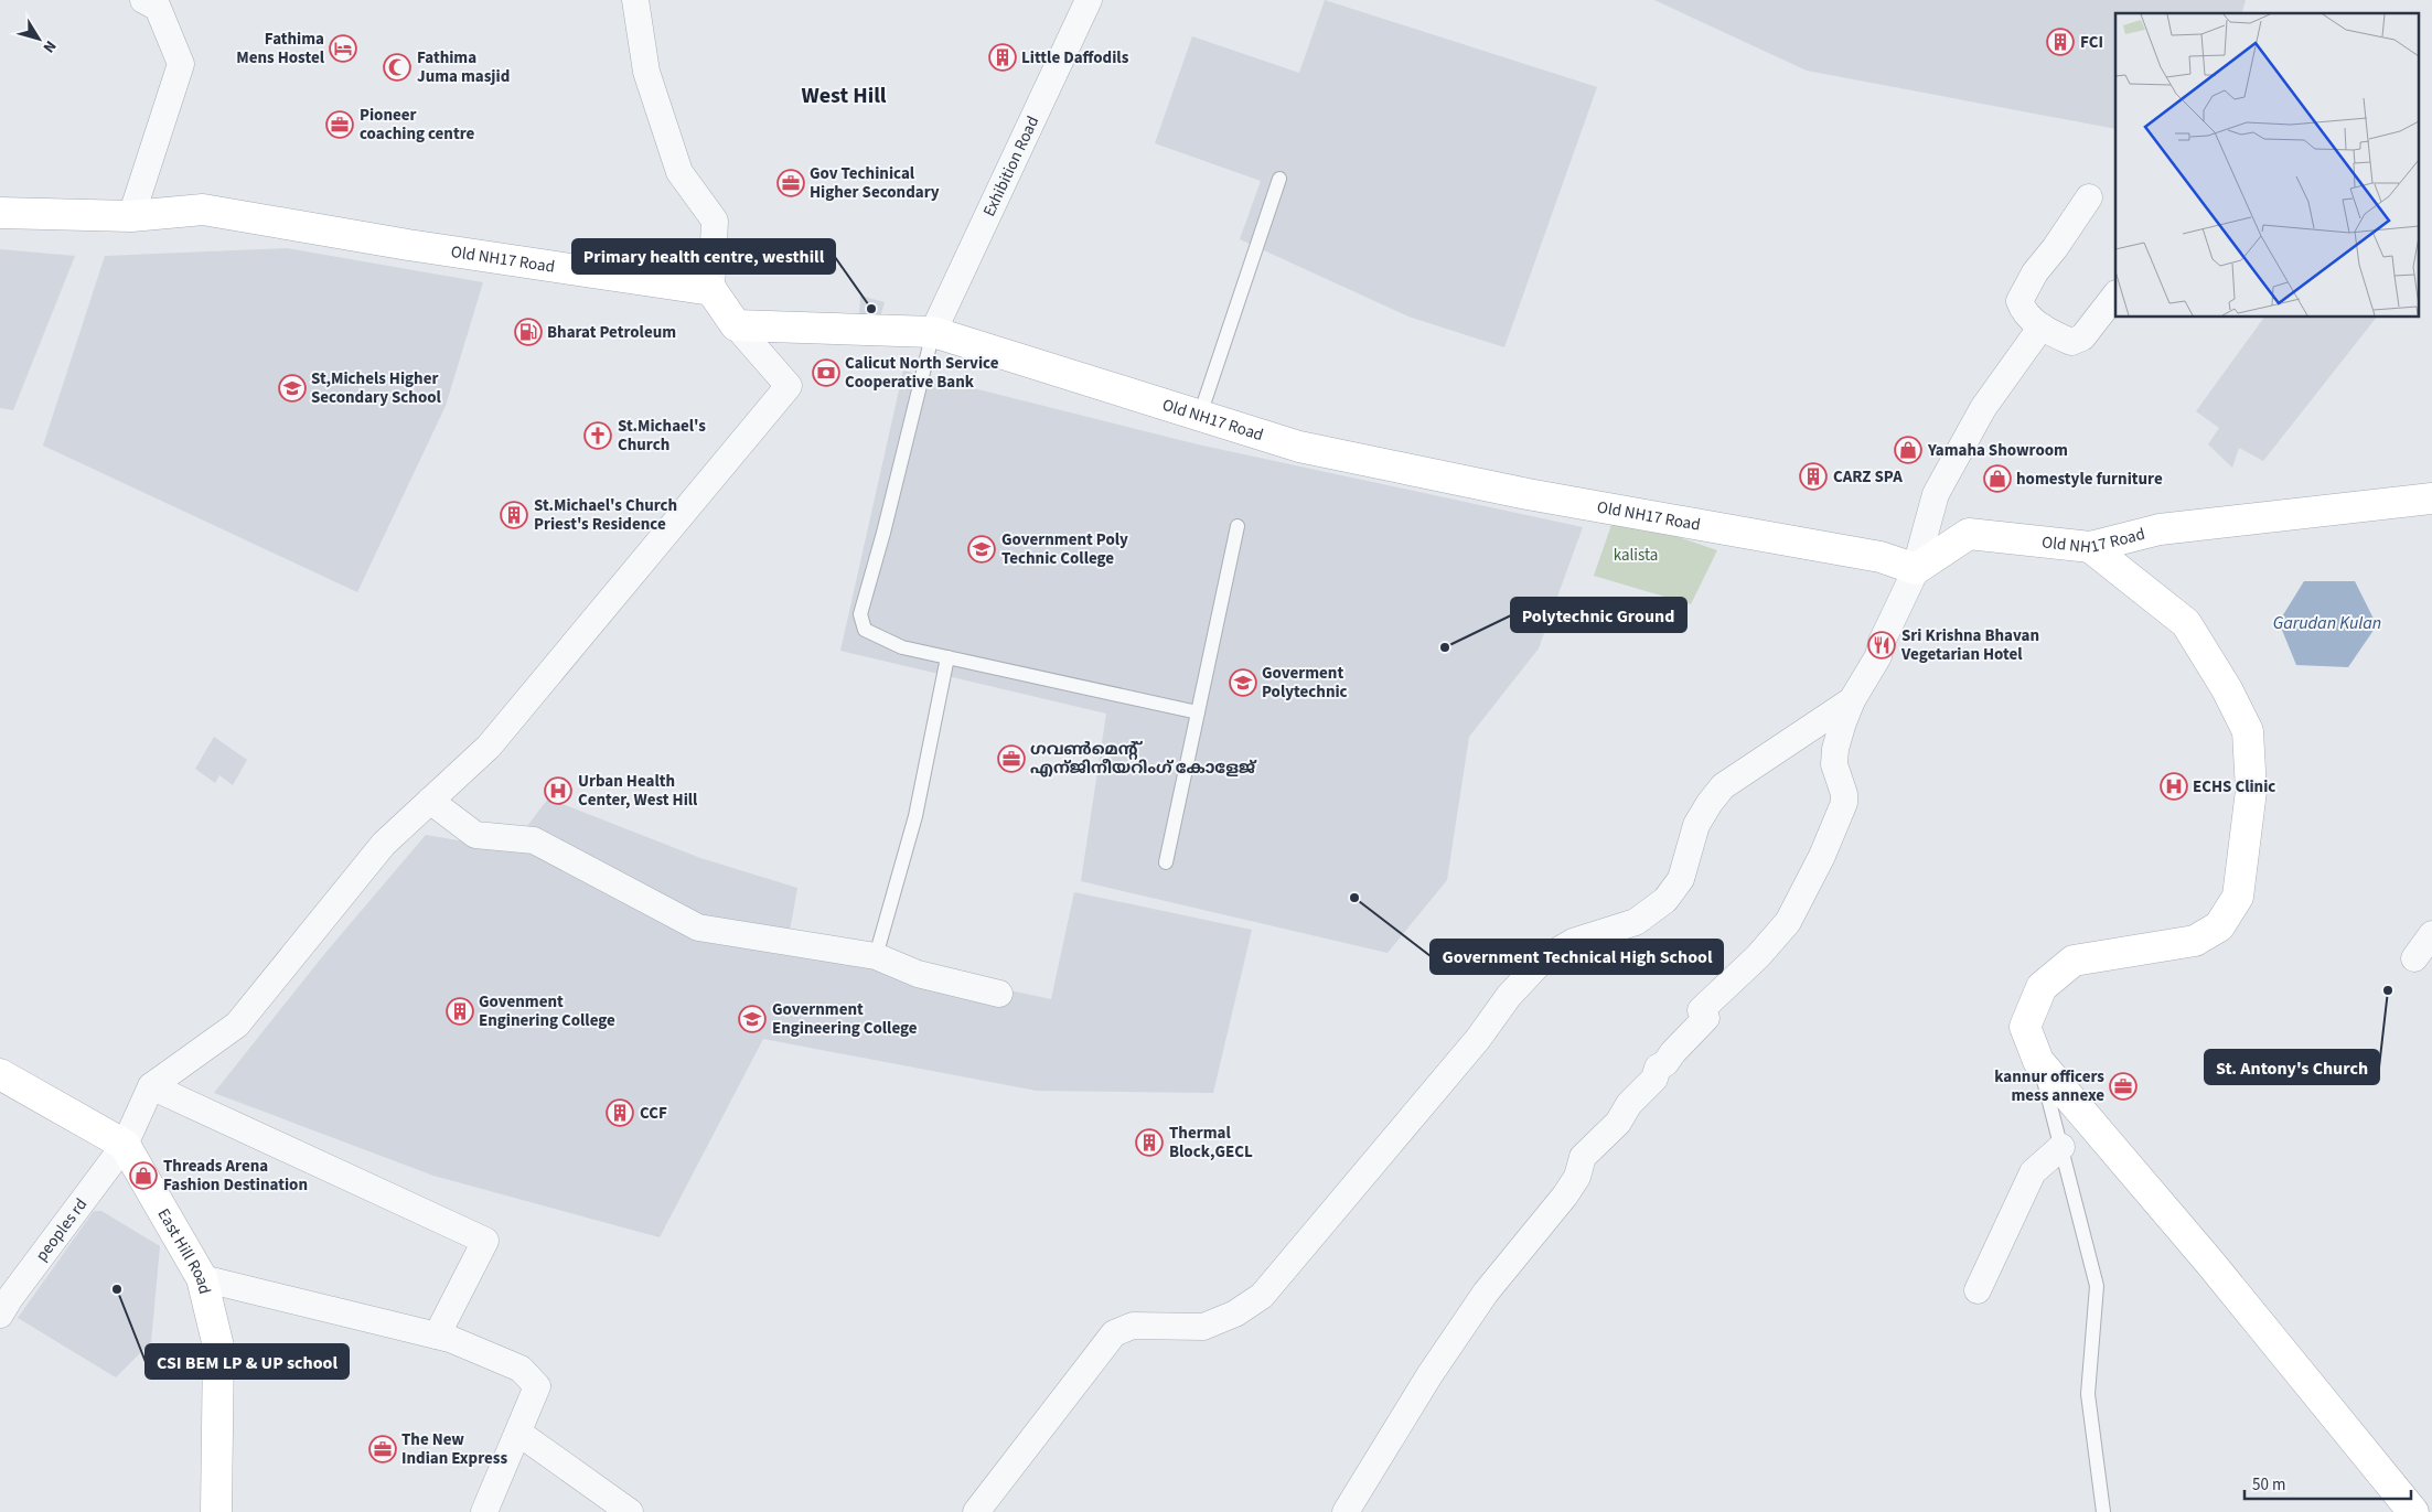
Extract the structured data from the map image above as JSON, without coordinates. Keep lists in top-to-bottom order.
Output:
{
  "streets": {
    "main road": ["Old NH17 Road", "East Hill Road"],
    "street": ["Exhibition Road", "peoples rd"]
  },
  "crossings": [
    ["Exhibition Road", "Old NH17 Road"],
    ["peoples rd", "East Hill Road"]
  ],
  "districts": ["West Hill"],
  "water": ["Garudan Kulan"],
  "parks": ["kalista"],
  "places": {
    "building": [
      "FCI",
      "Little Daffodils",
      "CARZ SPA",
      "St.Michael's Church Priest's Residence",
      "Govenment Enginering College",
      "CCF",
      "Thermal Block,GECL"
    ],
    "hotel": ["Fathima Mens Hostel"],
    "mosque": ["Fathima Juma masjid"],
    "office": [
      "Pioneer coaching centre",
      "Gov Techinical Higher Secondary",
      "ഗവൺമെന്റ് എന്ജിനീയറിംഗ് കോളേജ്",
      "kannur officers mess annexe",
      "The New Indian Express"
    ],
    "other": [
      "Primary health centre, westhill",
      "Polytechnic Ground",
      "Government Technical High School",
      "St. Antony's Church",
      "CSI BEM LP & UP school"
    ],
    "fuel station": ["Bharat Petroleum"],
    "bank": ["Calicut North Service Cooperative Bank"],
    "school or university": [
      "St,Michels Higher Secondary School",
      "Government Poly Technic College",
      "Goverment Polytechnic",
      "Government Engineering College"
    ],
    "church": ["St.Michael's Church"],
    "shop": ["Yamaha Showroom", "homestyle furniture", "Threads Arena Fashion Destination"],
    "restaurant": ["Sri Krishna Bhavan Vegetarian Hotel"],
    "hospital": ["ECHS Clinic", "Urban Health Center, West Hill"]
  },
  "scale_bar": "50 m",
  "north": "bottom right"
}
